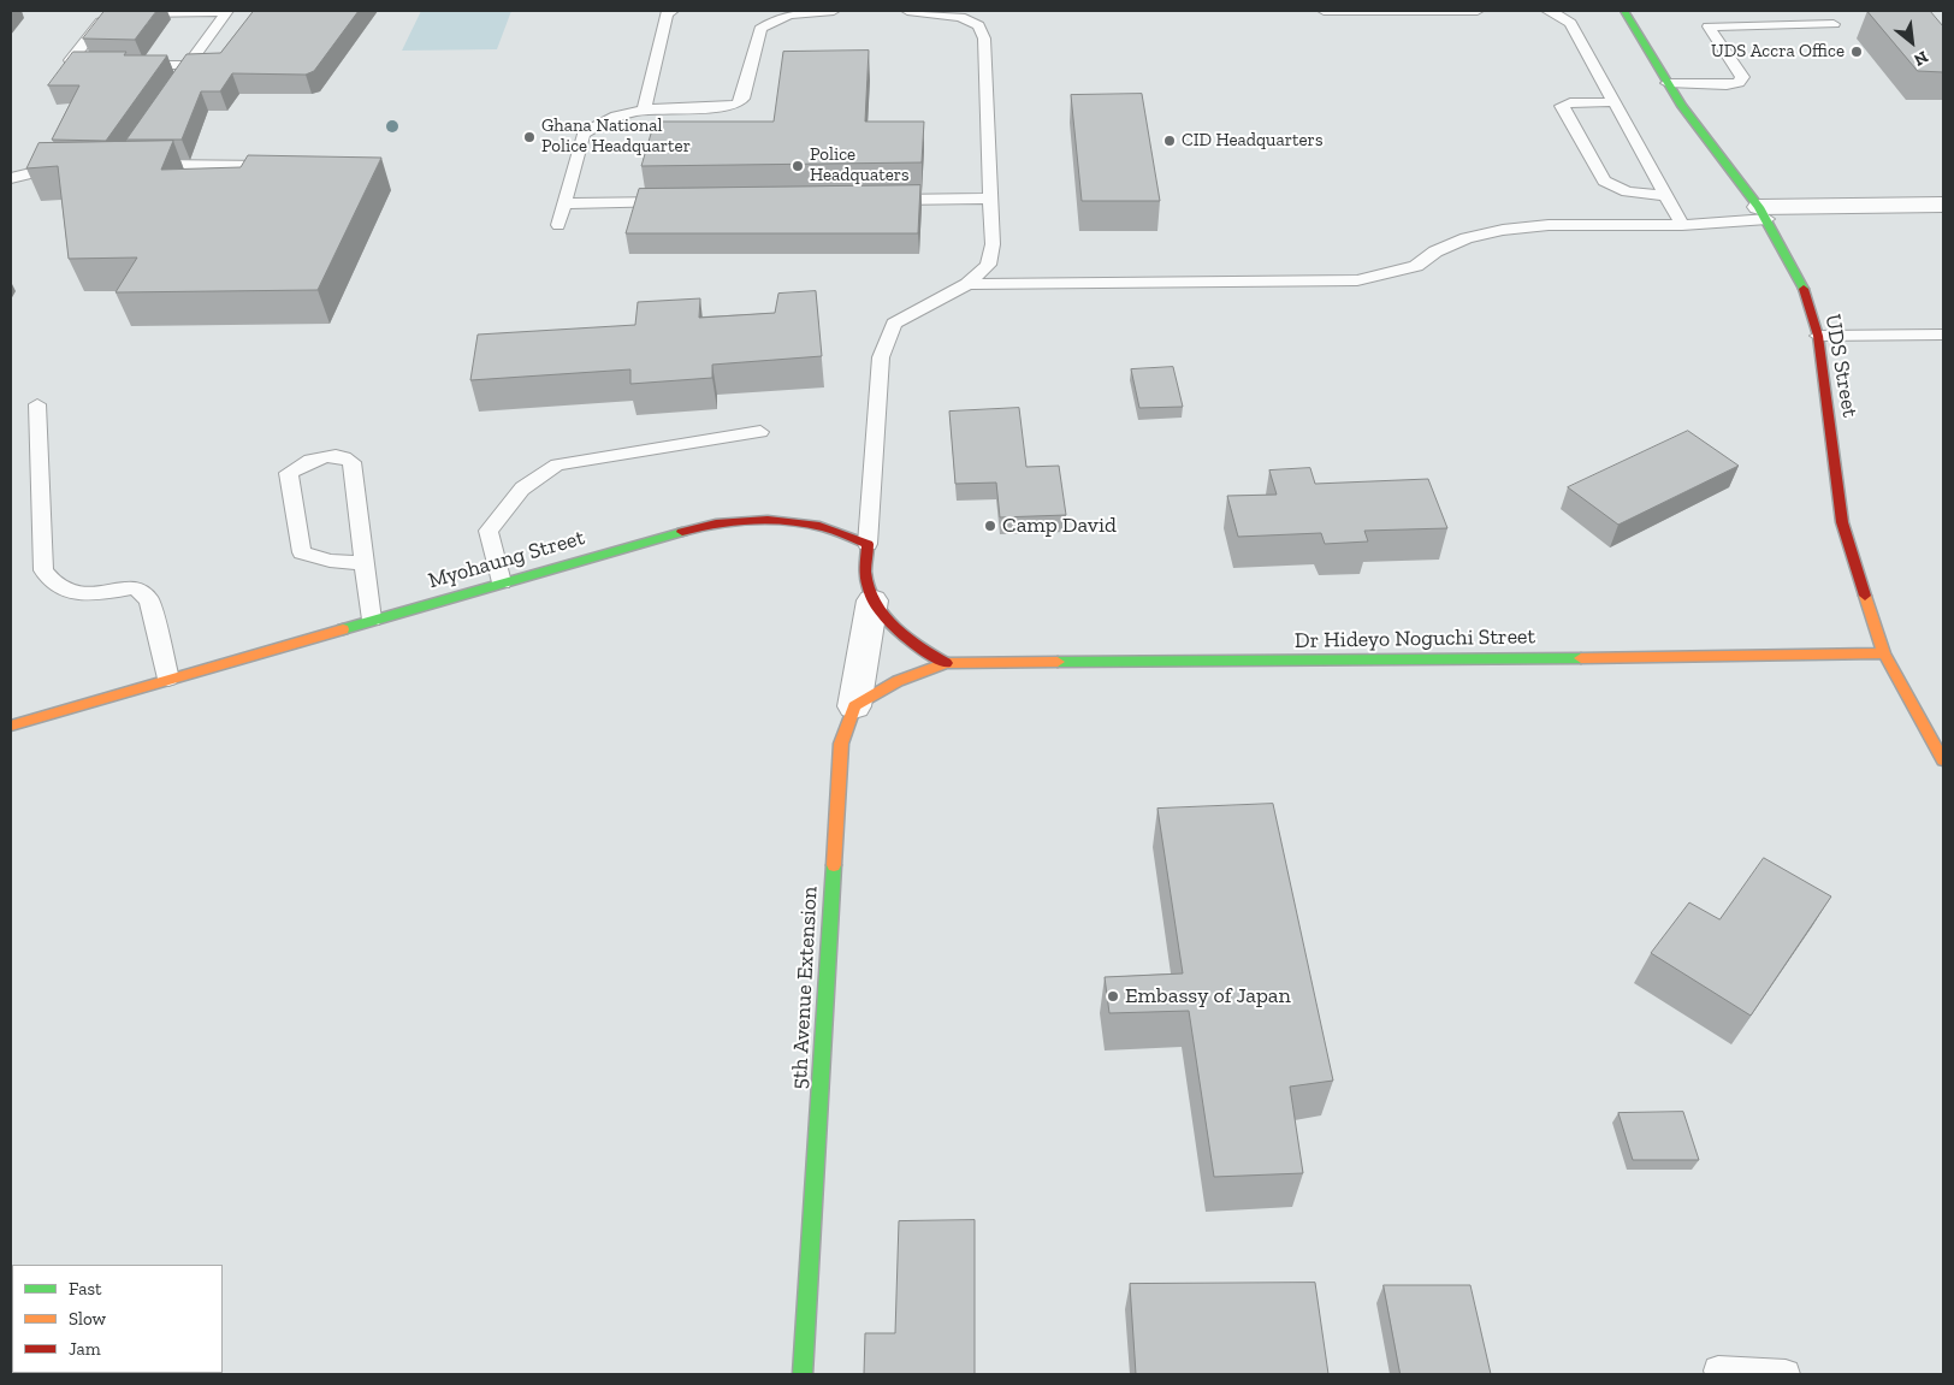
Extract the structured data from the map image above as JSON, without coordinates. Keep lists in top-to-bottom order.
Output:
{
  "streets": {
    "street": [
      "UDS Street",
      "Myohaung Street",
      "Dr Hideyo Noguchi Street",
      "5th Avenue Extension"
    ]
  },
  "crossings": [
    ["UDS Street", "Dr Hideyo Noguchi Street"]
  ],
  "places": [
    "UDS Accra Office",
    "Ghana National Police Headquarter",
    "CID Headquarters",
    "Police Headquaters",
    "Camp David",
    "Embassy of Japan"
  ],
  "legend": ["Fast", "Slow", "Jam"],
  "north": "bottom right"
}
